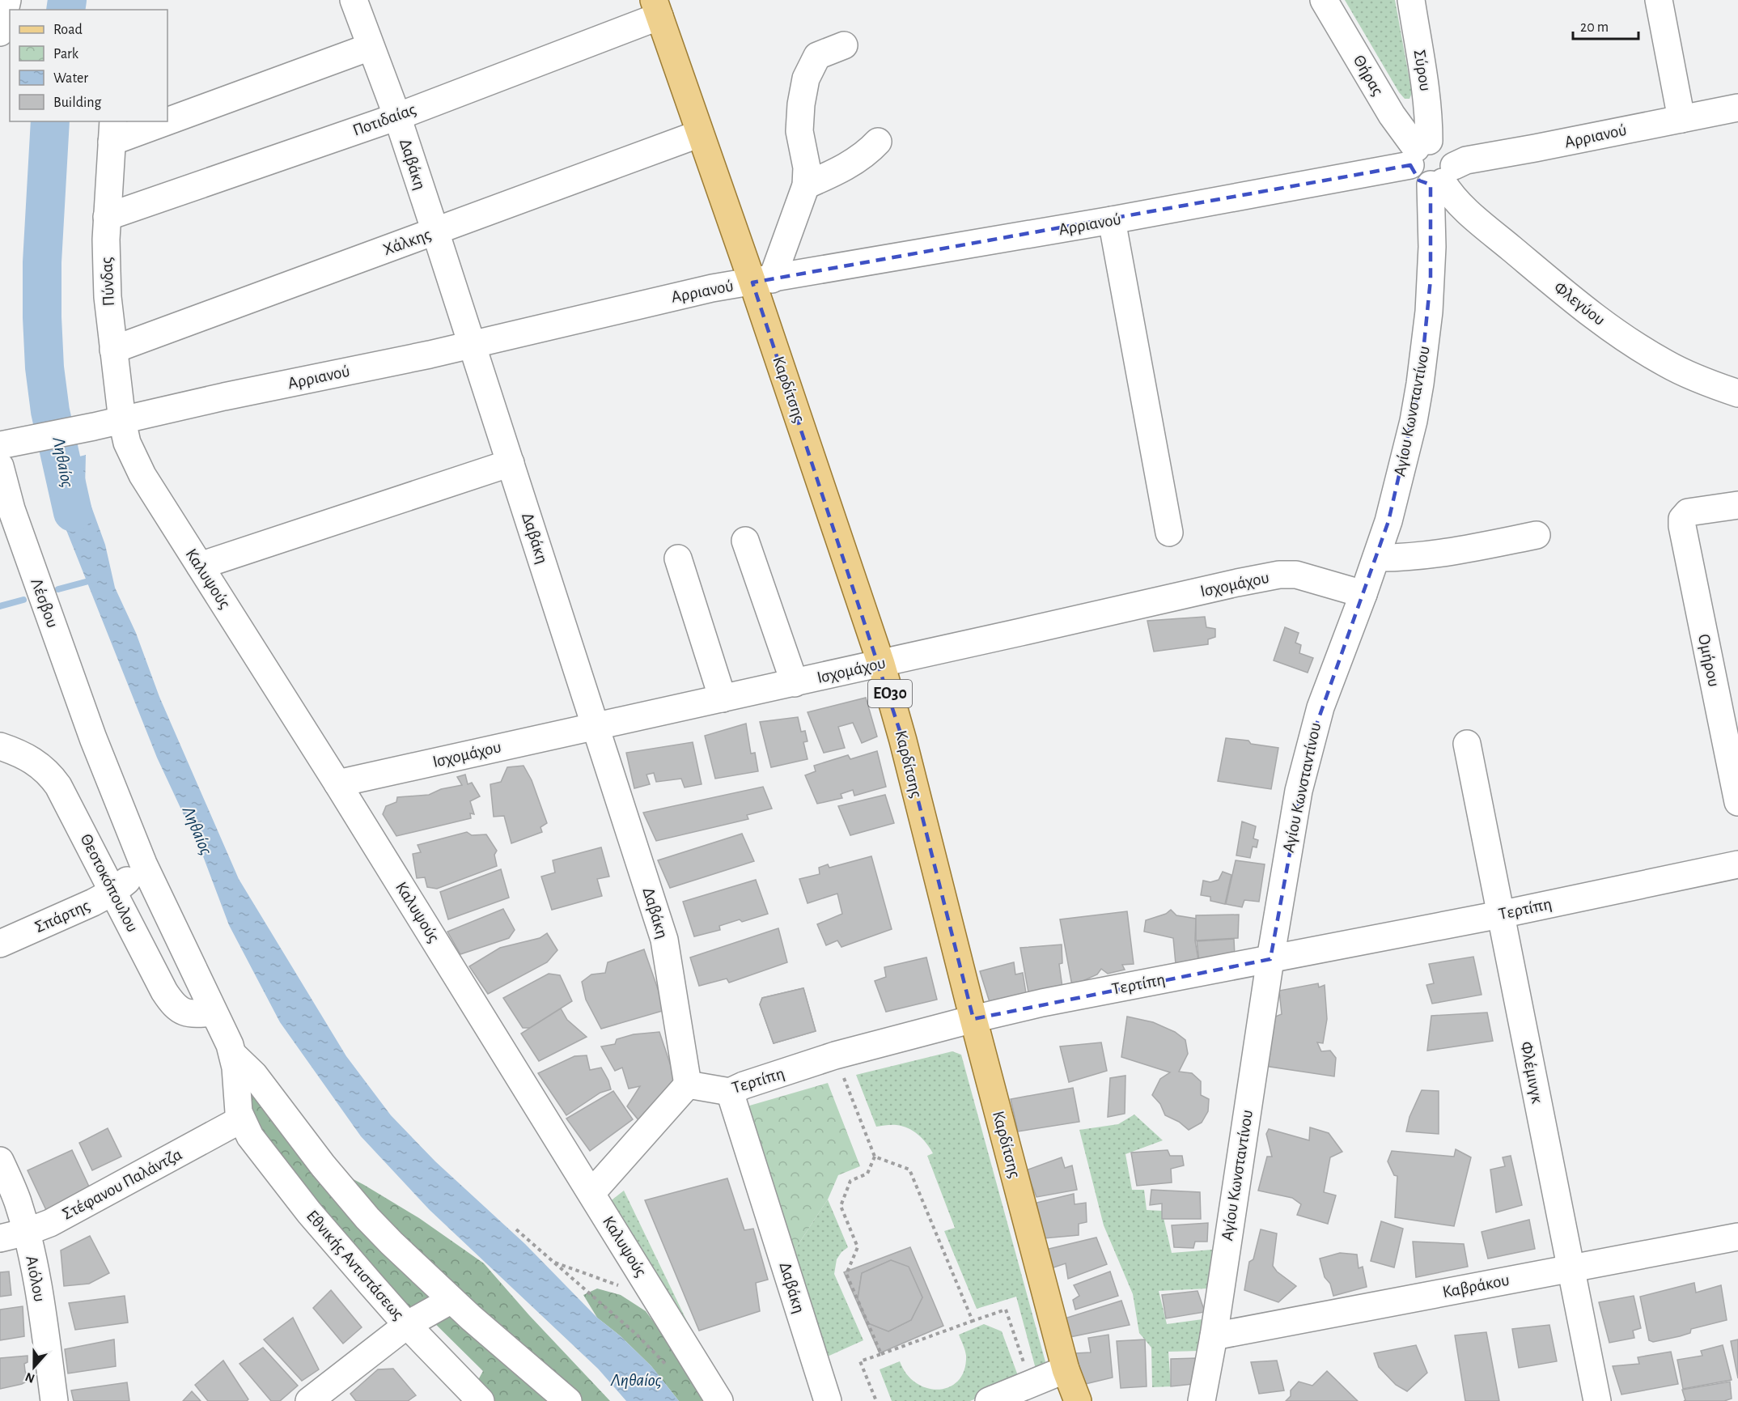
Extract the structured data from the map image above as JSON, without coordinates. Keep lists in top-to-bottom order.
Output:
{
  "streets": {
    "main road": ["Καρδίτσης", "ΕΟ30"],
    "street": [
      "Σύρου",
      "Θήρας",
      "Ποτιδαίας",
      "Αρριανού",
      "Δαβάκη",
      "Χάλκης",
      "Πύνδας",
      "Φλεγύου",
      "Αγίου Κωνσταντίνου",
      "Καλυψούς",
      "Ισχομάχου",
      "Λέσβου",
      "Ομήρου",
      "Θεοτοκόπουλου",
      "Τερτίπη",
      "Σπάρτης",
      "Φλέμινγκ",
      "Στέφανου Παλάντζα",
      "Εθνικής Αντιστάσεως",
      "Αιόλου",
      "Καβράκου"
    ]
  },
  "crossings": [
    ["Σύρου", "Θήρας"],
    ["Σύρου", "Αρριανού"],
    ["Σύρου", "Φλεγύου"],
    ["Σύρου", "Αγίου Κωνσταντίνου"],
    ["Θήρας", "Αρριανού"],
    ["Θήρας", "Φλεγύου"],
    ["Θήρας", "Αγίου Κωνσταντίνου"],
    ["Ποτιδαίας", "Δαβάκη"],
    ["Ποτιδαίας", "Πύνδας"],
    ["Ποτιδαίας", "Καρδίτσης"],
    ["Αρριανού", "Δαβάκη"],
    ["Αρριανού", "Πύνδας"],
    ["Αρριανού", "Φλεγύου"],
    ["Αρριανού", "Καρδίτσης"],
    ["Αρριανού", "Αγίου Κωνσταντίνου"],
    ["Αρριανού", "Καλυψούς"],
    ["Αρριανού", "Λέσβου"],
    ["Δαβάκη", "Χάλκης"],
    ["Δαβάκη", "Πύνδας"],
    ["Δαβάκη", "Ισχομάχου"],
    ["Δαβάκη", "Τερτίπη"],
    ["Χάλκης", "Πύνδας"],
    ["Χάλκης", "Καρδίτσης"],
    ["Πύνδας", "Καλυψούς"],
    ["Φλεγύου", "Αγίου Κωνσταντίνου"],
    ["Καρδίτσης", "Ισχομάχου"],
    ["Καρδίτσης", "Τερτίπη"],
    ["Αγίου Κωνσταντίνου", "Ισχομάχου"],
    ["Αγίου Κωνσταντίνου", "Τερτίπη"],
    ["Αγίου Κωνσταντίνου", "Καβράκου"],
    ["Καλυψούς", "Ισχομάχου"],
    ["Λέσβου", "Θεοτοκόπουλου"],
    ["Λέσβου", "Σπάρτης"],
    ["Θεοτοκόπουλου", "Σπάρτης"],
    ["Τερτίπη", "Φλέμινγκ"],
    ["Φλέμινγκ", "Καβράκου"],
    ["Στέφανου Παλάντζα", "Εθνικής Αντιστάσεως"],
    ["Στέφανου Παλάντζα", "Αιόλου"]
  ],
  "water": ["Ληθαίος"],
  "legend": [
    "Road",
    "Park",
    "Water",
    "Building"
  ],
  "scale_bar": "20 m",
  "north": "bottom"
}
